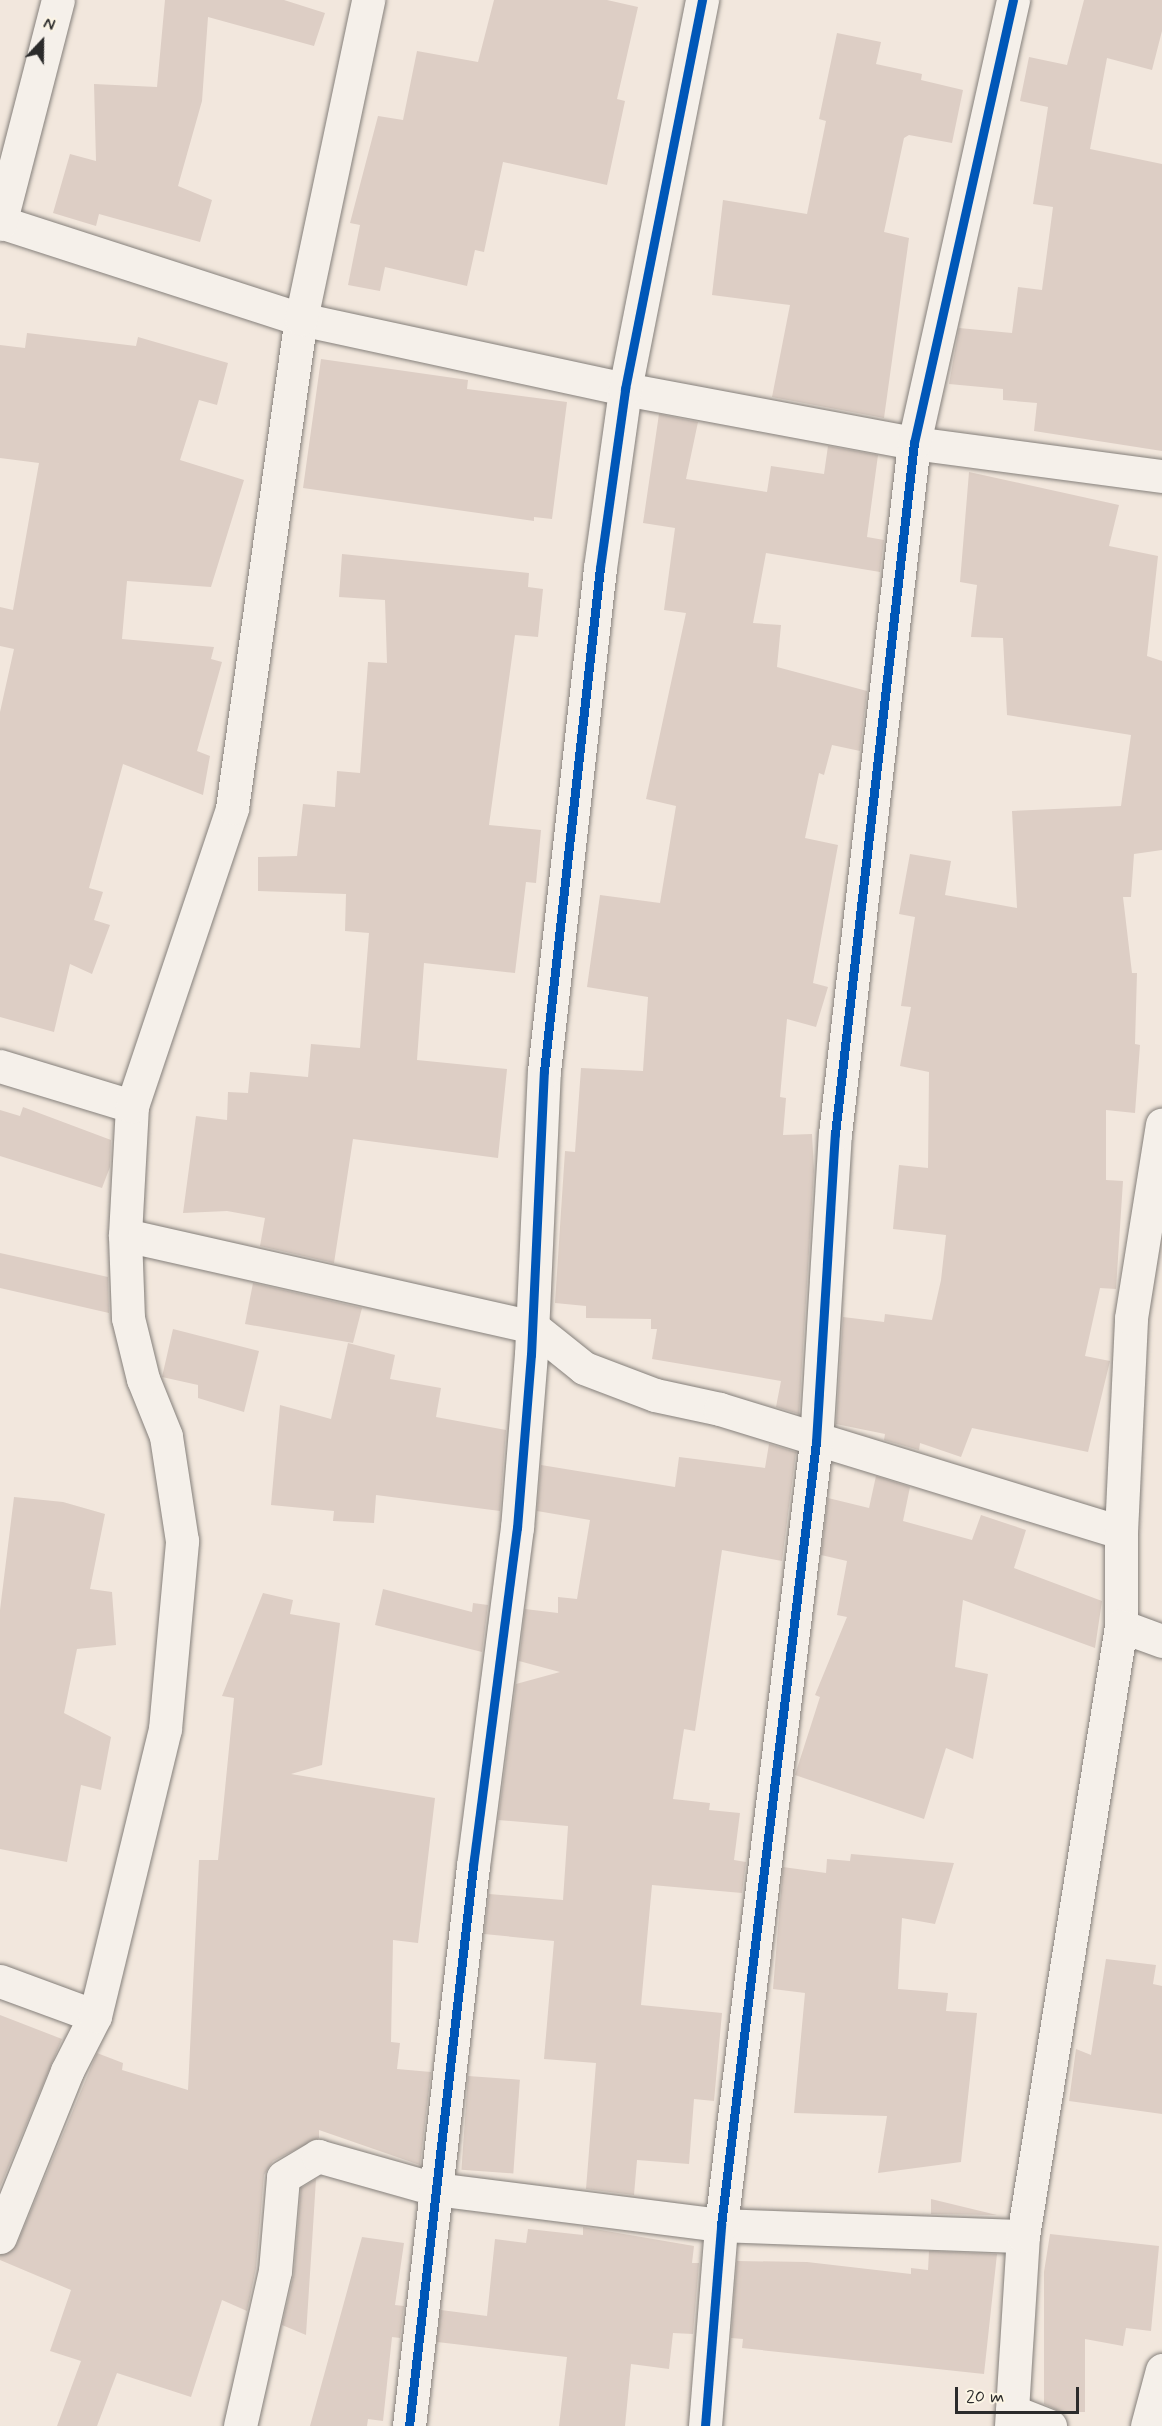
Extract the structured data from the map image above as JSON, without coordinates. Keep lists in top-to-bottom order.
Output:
{
  "scale_bar": "20 m",
  "north": "top"
}
